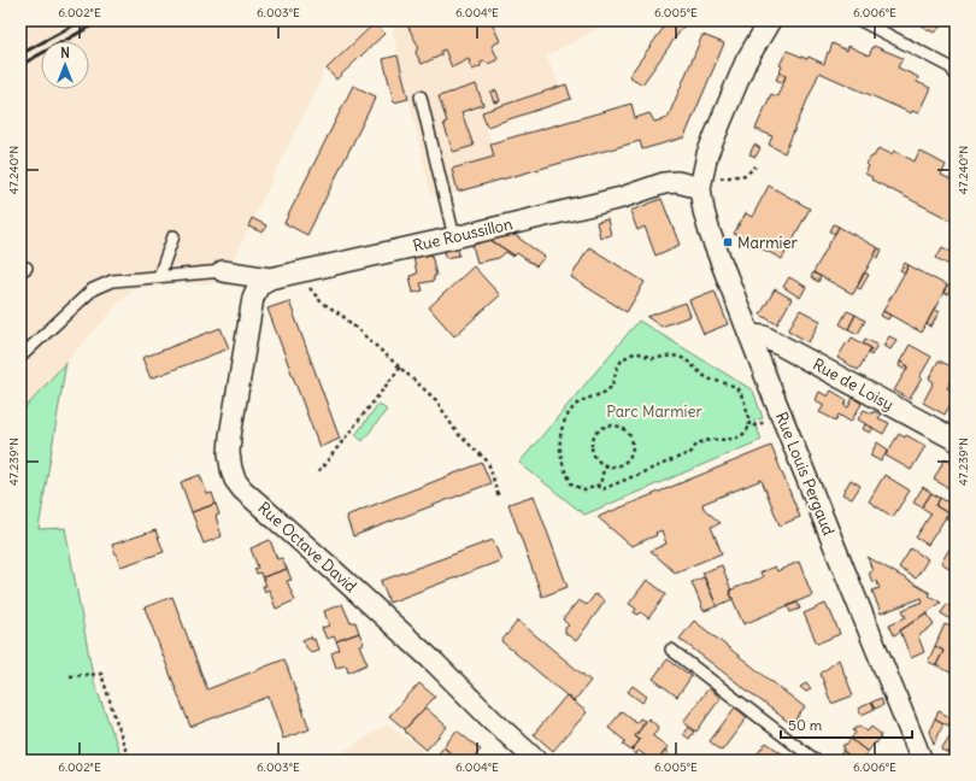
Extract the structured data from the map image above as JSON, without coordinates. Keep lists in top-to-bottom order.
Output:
{
  "streets": {
    "street": [
      "Rue Roussillon",
      "Rue de Loisy",
      "Rue Louis Pergaud",
      "Rue Octave David"
    ]
  },
  "crossings": [
    ["Rue Roussillon", "Rue Louis Pergaud"],
    ["Rue Roussillon", "Rue Octave David"],
    ["Rue de Loisy", "Rue Louis Pergaud"]
  ],
  "parks": ["Parc Marmier"],
  "places": {
    "transit": ["Marmier"]
  },
  "scale_bar": "50 m",
  "north": "top",
  "coordinates": [
    "6.002°E",
    "6.003°E",
    "6.004°E",
    "6.005°E",
    "6.006°E",
    "47.240°N",
    "47.239°N"
  ]
}
